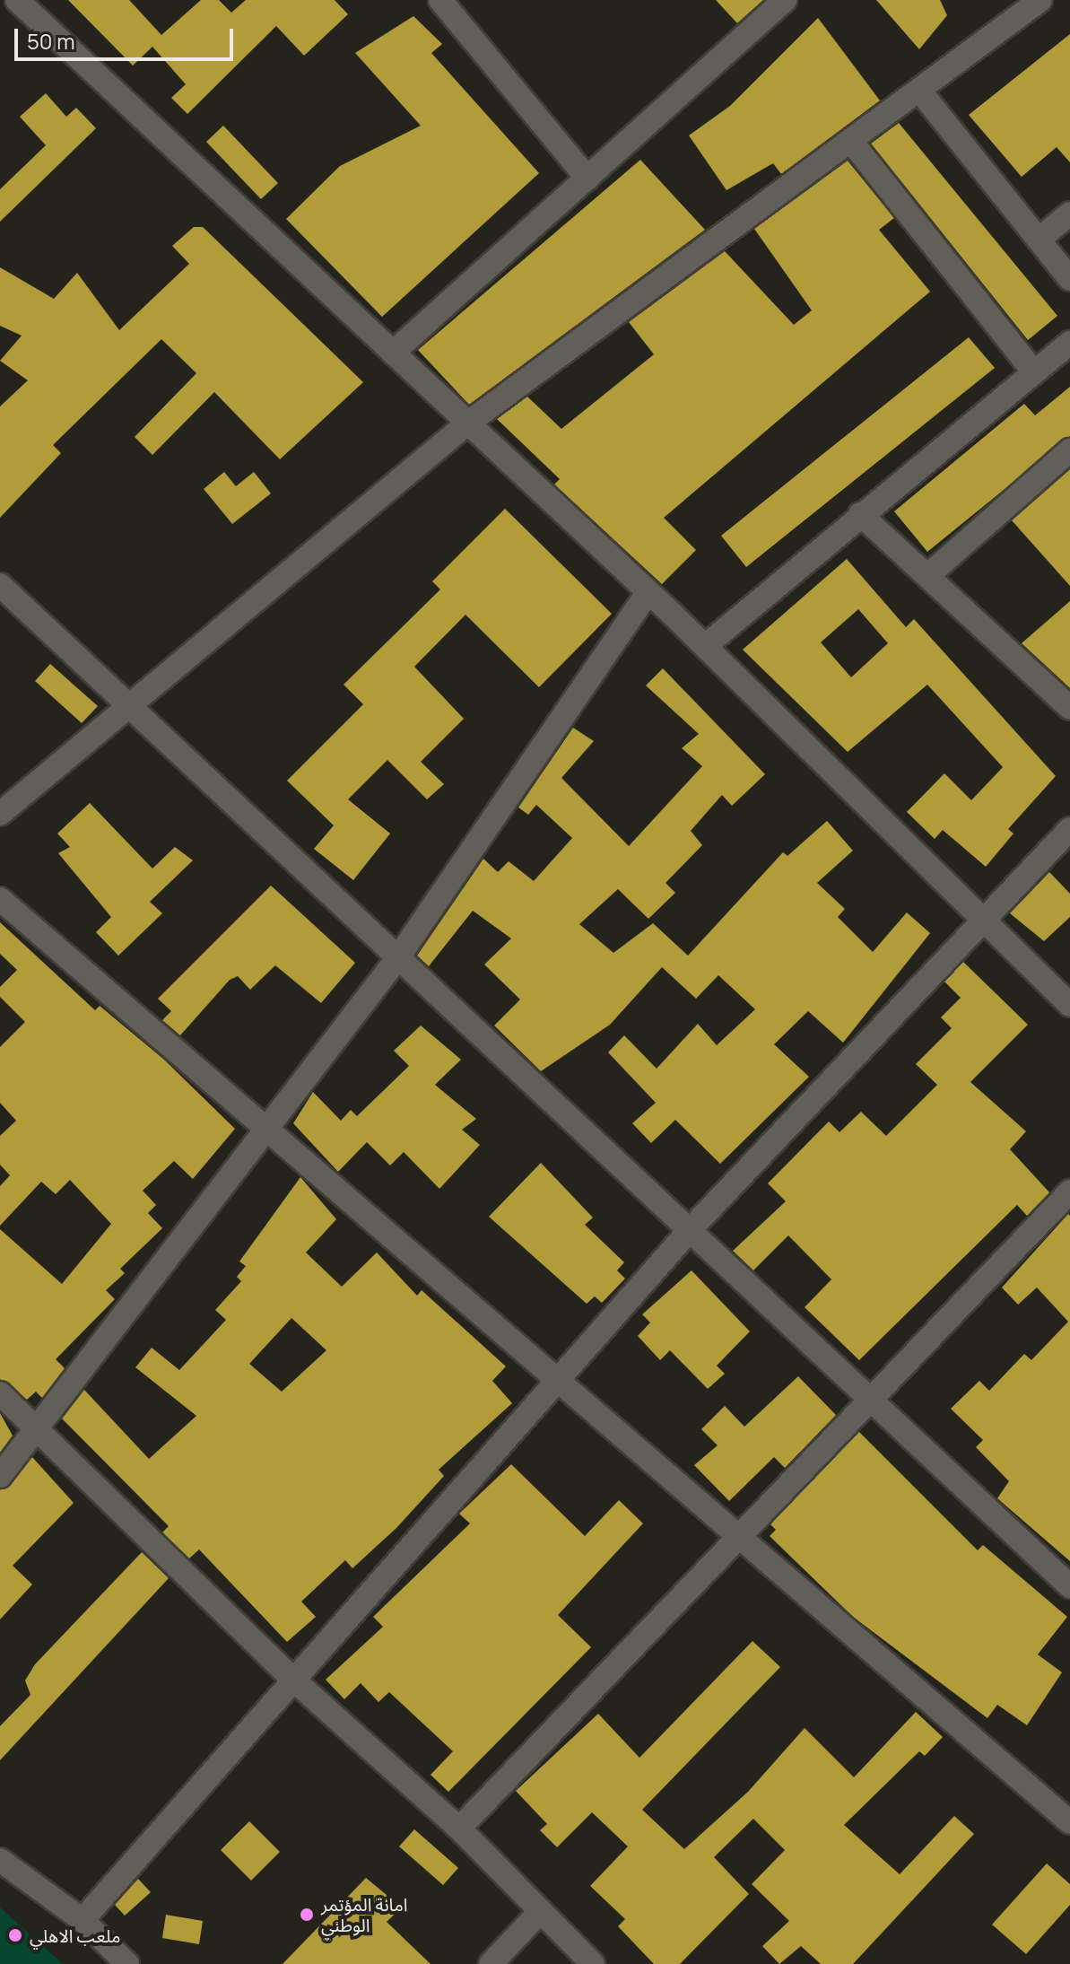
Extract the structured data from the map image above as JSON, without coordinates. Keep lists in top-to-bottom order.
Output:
{
  "places": ["امانة المؤتمر الوطني", "ملعب الاهلي"],
  "scale_bar": "50 m"
}
